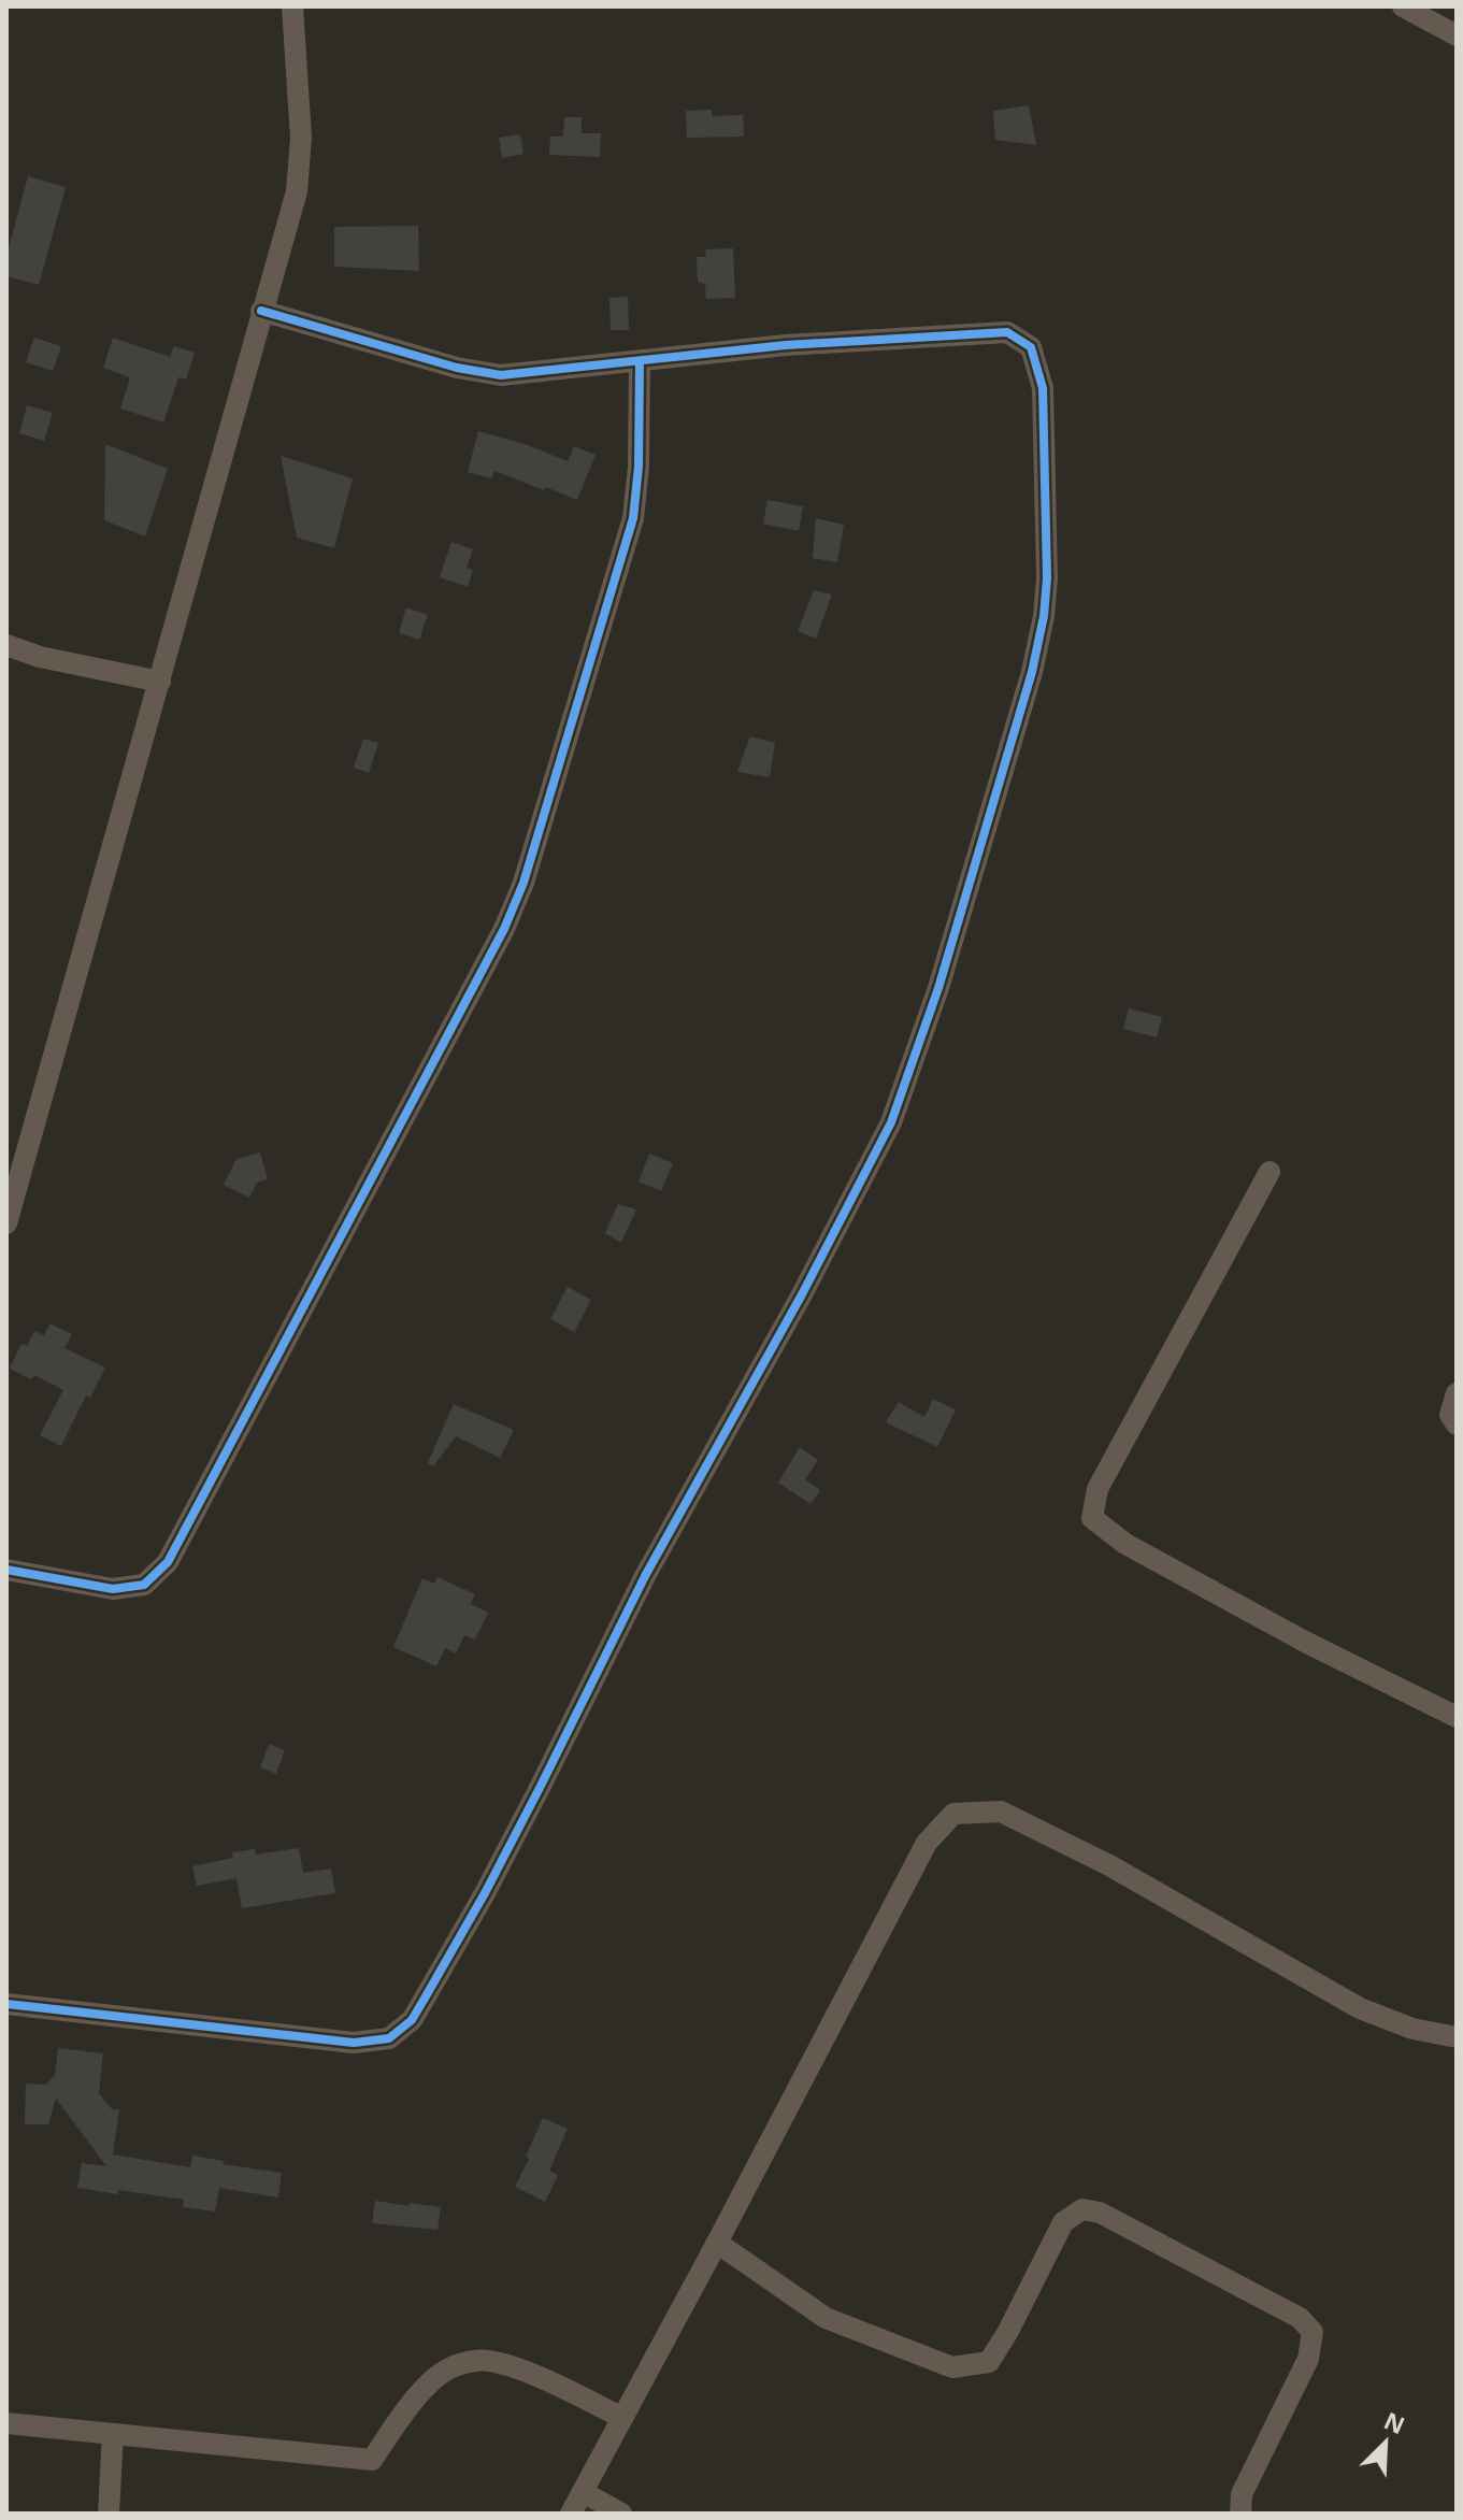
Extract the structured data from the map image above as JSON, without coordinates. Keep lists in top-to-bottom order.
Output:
{
  "north": "top right"
}
